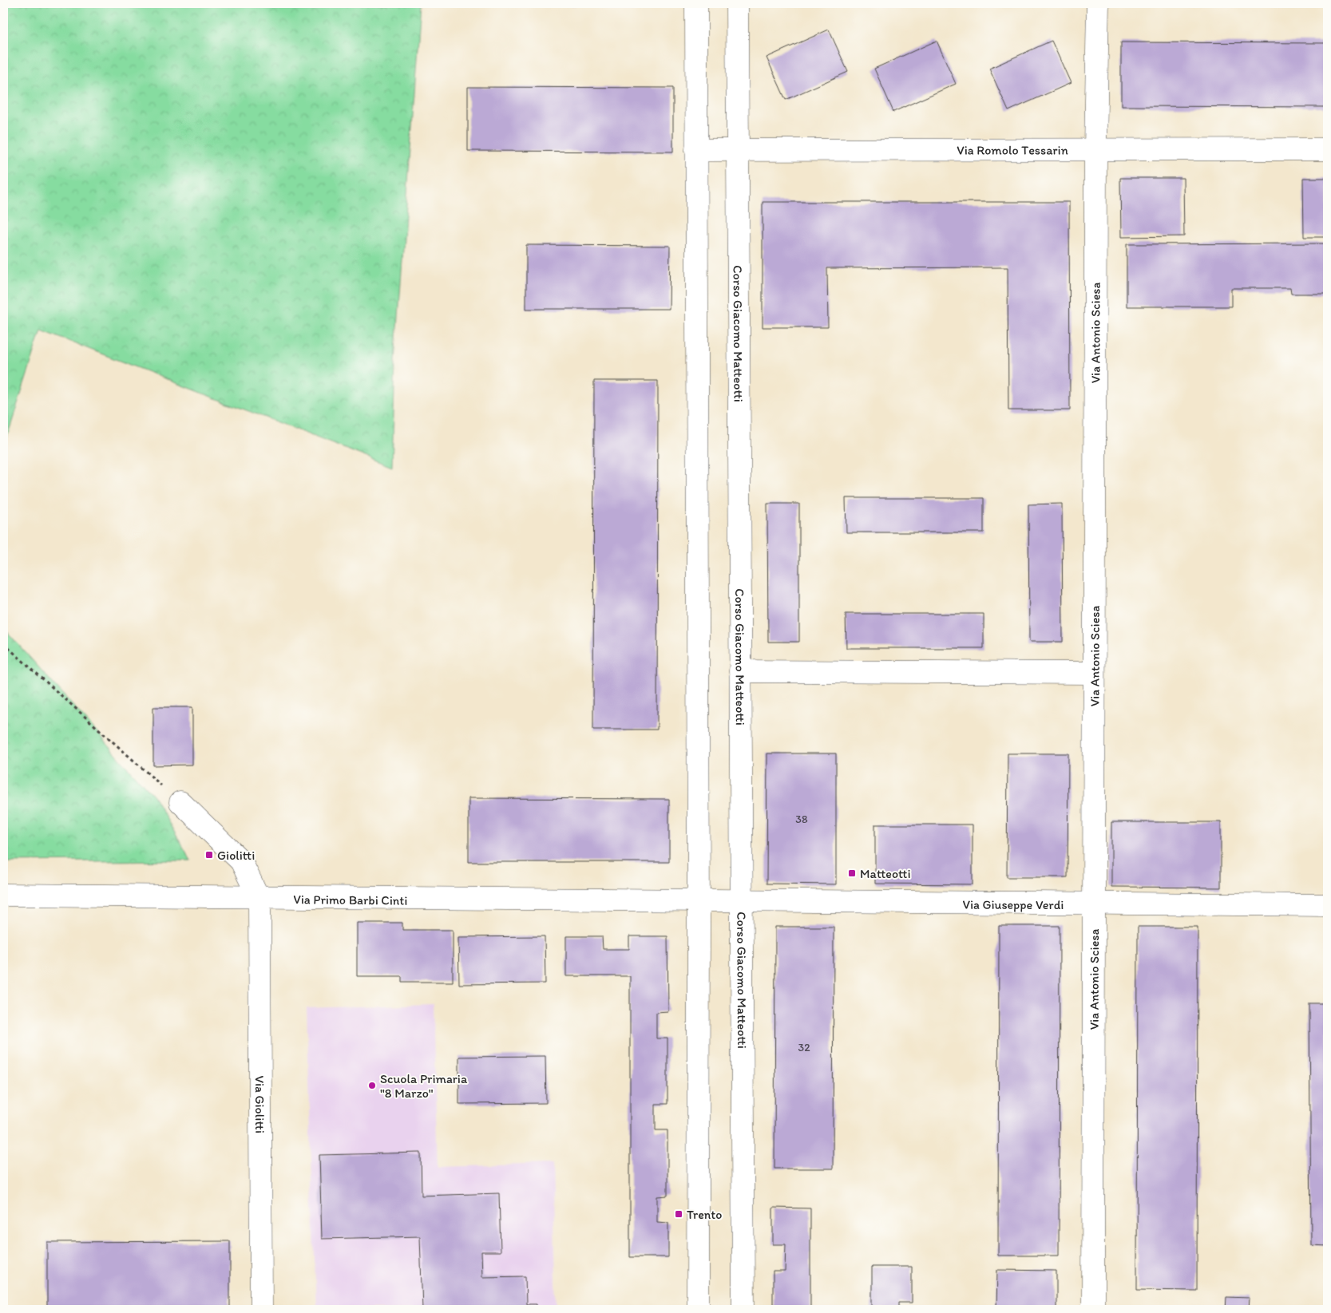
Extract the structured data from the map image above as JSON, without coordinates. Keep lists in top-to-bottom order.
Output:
{
  "streets": {
    "street": [
      "Via Romolo Tessarin",
      "Via Antonio Sciesa",
      "Corso Giacomo Matteotti",
      "Via Primo Barbi Cinti",
      "Via Giuseppe Verdi",
      "Via Giolitti"
    ]
  },
  "crossings": [
    ["Via Romolo Tessarin", "Via Antonio Sciesa"],
    ["Via Romolo Tessarin", "Corso Giacomo Matteotti"],
    ["Via Antonio Sciesa", "Via Giuseppe Verdi"],
    ["Corso Giacomo Matteotti", "Via Giuseppe Verdi"],
    ["Via Primo Barbi Cinti", "Via Giuseppe Verdi"],
    ["Via Primo Barbi Cinti", "Via Giolitti"]
  ],
  "places": {
    "transit": ["Giolitti", "Matteotti", "Trento"],
    "other": ["Scuola Primaria \"8 Marzo\""]
  },
  "house_numbers": ["38", "32"]
}
